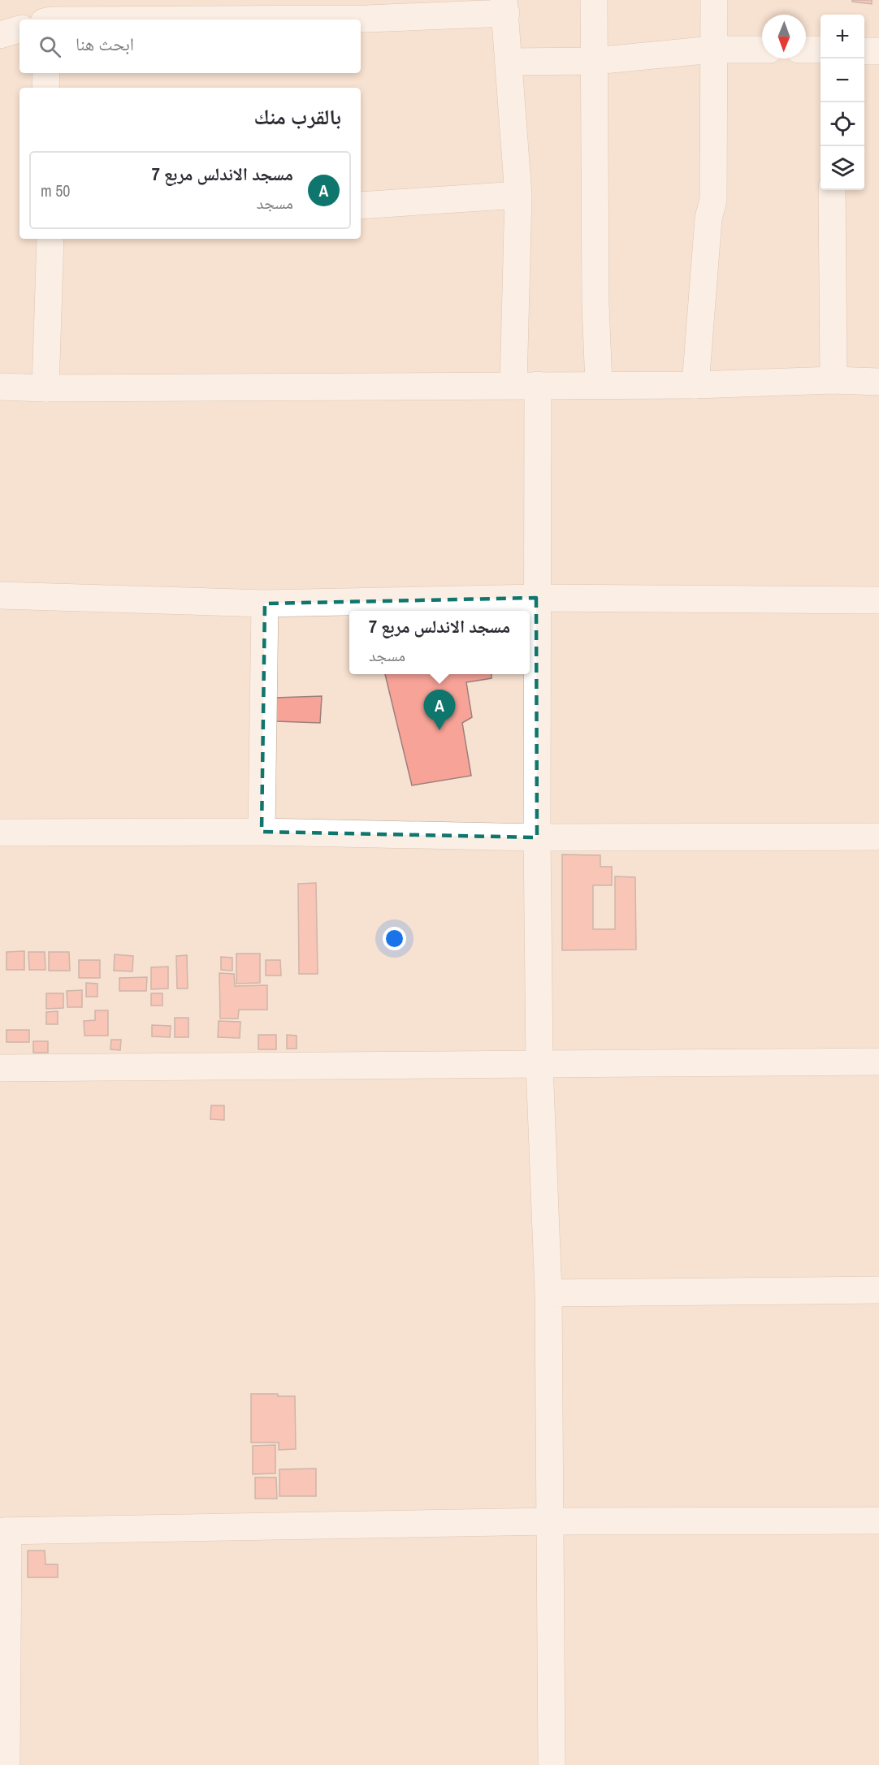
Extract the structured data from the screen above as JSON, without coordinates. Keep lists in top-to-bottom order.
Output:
{
  "north": "bottom",
  "page": {
    "map_buttons": ["+", "−"],
    "search": "ابحث هنا",
    "heading": "بالقرب منك",
    "list": [
      {
        "mark": "A",
        "name": "مسجد الاندلس مربع 7",
        "note": "مسجد",
        "value": "50 m"
      }
    ],
    "popup": ["مسجد الاندلس مربع 7", "مسجد"],
    "pins": "A"
  }
}
